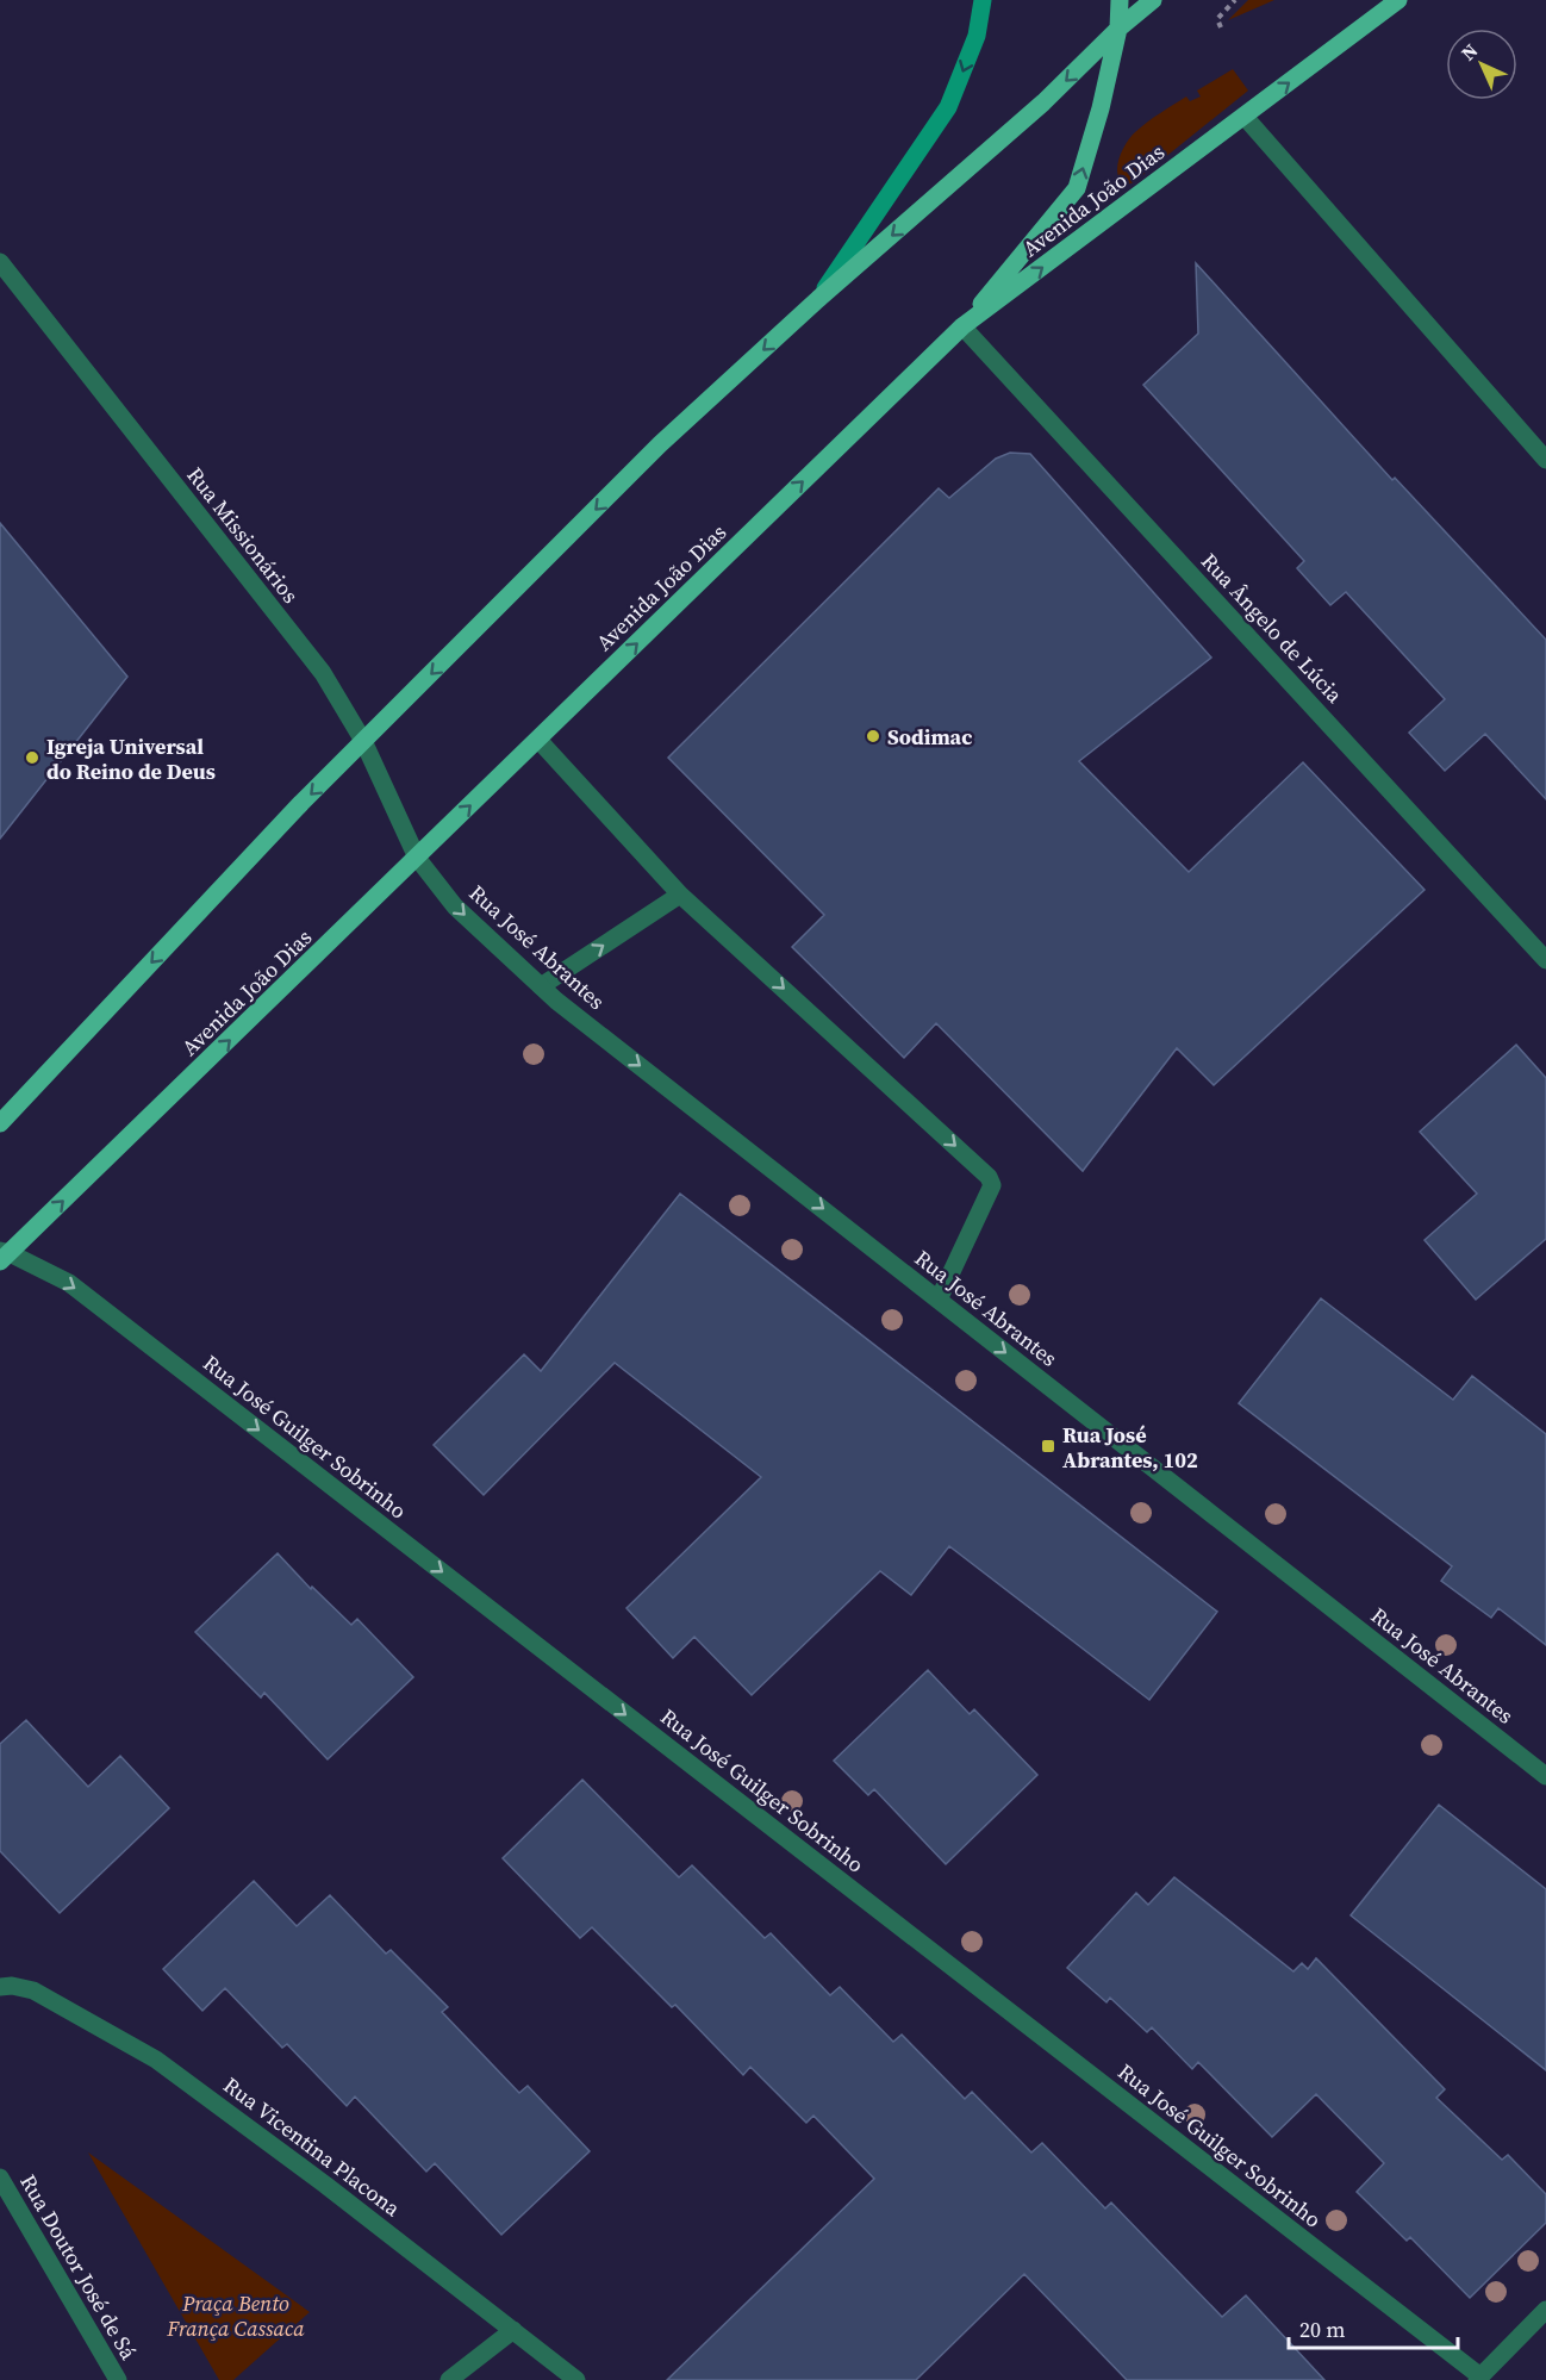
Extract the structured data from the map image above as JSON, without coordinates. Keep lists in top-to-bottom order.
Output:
{
  "streets": {
    "main road": ["Avenida João Dias"],
    "street": [
      "Rua Missionários",
      "Rua Ângelo de Lúcia",
      "Rua José Abrantes",
      "Rua José Guilger Sobrinho",
      "Rua Vicentina Placona",
      "Rua Doutor José de Sá"
    ]
  },
  "crossings": [
    ["Avenida João Dias", "Rua Missionários"],
    ["Avenida João Dias", "Rua Ângelo de Lúcia"],
    ["Avenida João Dias", "Rua José Abrantes"],
    ["Avenida João Dias", "Rua José Guilger Sobrinho"],
    ["Rua Missionários", "Rua José Abrantes"]
  ],
  "one_way": ["Rua José Abrantes", "Rua José Guilger Sobrinho"],
  "parks": ["Praça Bento França Cassaca"],
  "places": {
    "other": ["Sodimac", "Igreja Universal do Reino de Deus"],
    "transit": ["Rua José Abrantes, 102"]
  },
  "scale_bar": "20 m",
  "north": "top left"
}
